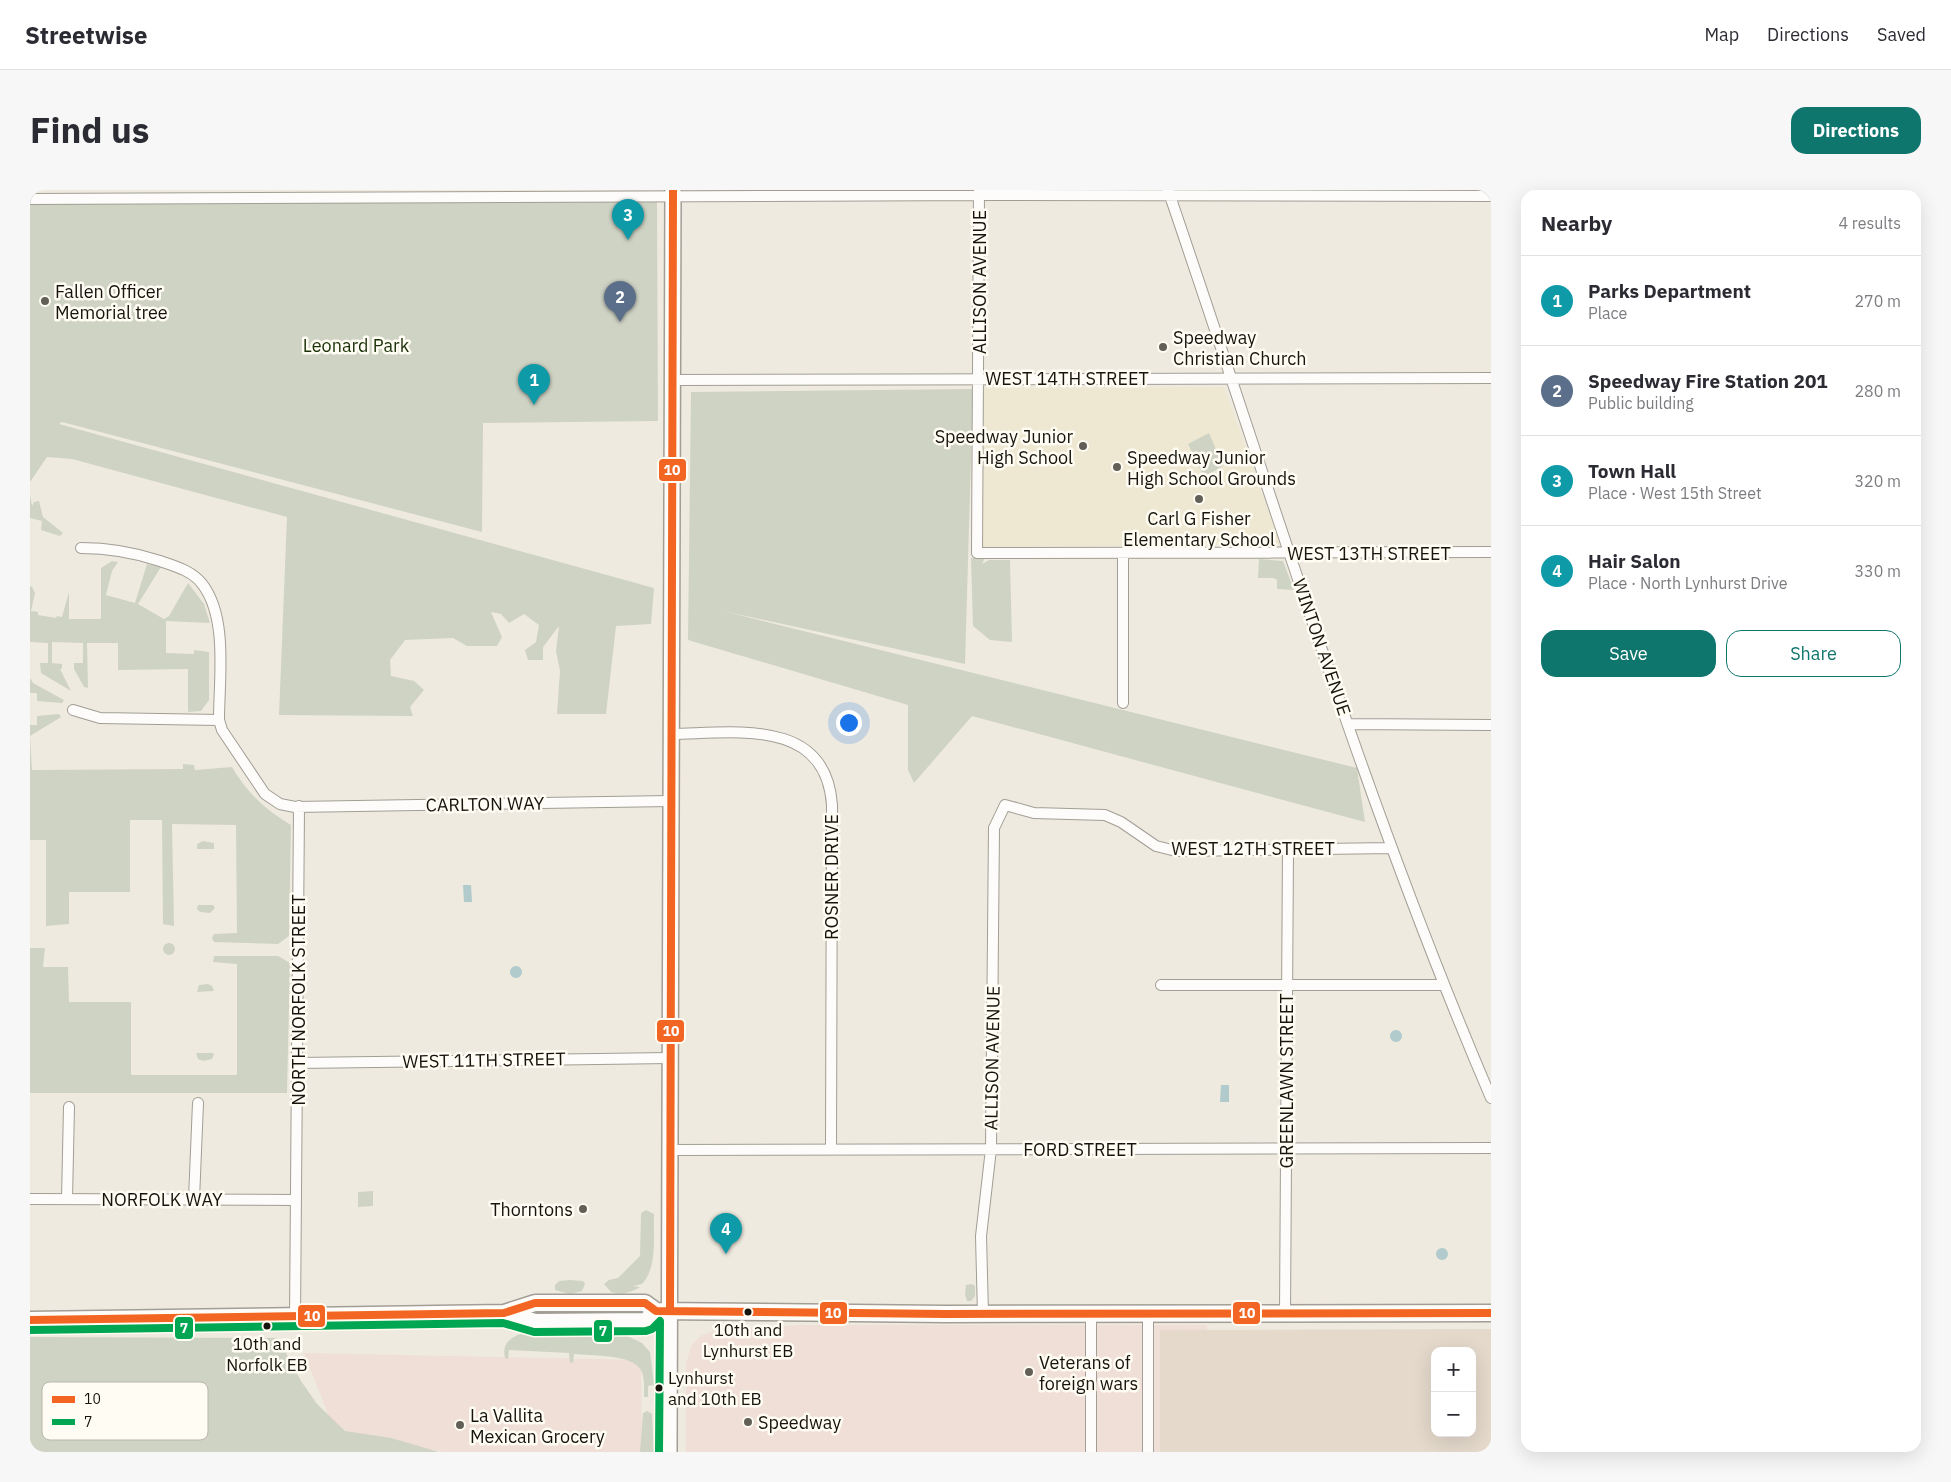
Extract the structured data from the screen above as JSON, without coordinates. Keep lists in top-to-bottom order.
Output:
{
  "streets": {
    "street": [
      "ALLISON AVENUE",
      "WEST 14TH STREET",
      "WEST 13TH STREET",
      "WINTON AVENUE",
      "CARLTON WAY",
      "WEST 12TH STREET",
      "ROSNER DRIVE",
      "NORTH NORFOLK STREET",
      "WEST 11TH STREET",
      "GREENLAWN STREET",
      "FORD STREET",
      "NORFOLK WAY"
    ]
  },
  "crossings": [
    ["ALLISON AVENUE", "WEST 14TH STREET"],
    ["ALLISON AVENUE", "WEST 13TH STREET"],
    ["ALLISON AVENUE", "WEST 12TH STREET"],
    ["ALLISON AVENUE", "FORD STREET"],
    ["WEST 14TH STREET", "WINTON AVENUE"],
    ["WEST 13TH STREET", "WINTON AVENUE"],
    ["WINTON AVENUE", "WEST 12TH STREET"],
    ["CARLTON WAY", "NORTH NORFOLK STREET"],
    ["WEST 12TH STREET", "GREENLAWN STREET"],
    ["ROSNER DRIVE", "FORD STREET"],
    ["NORTH NORFOLK STREET", "WEST 11TH STREET"],
    ["NORTH NORFOLK STREET", "NORFOLK WAY"],
    ["GREENLAWN STREET", "FORD STREET"]
  ],
  "parks": ["Leonard Park"],
  "places": [
    "Fallen Officer Memorial tree",
    "Speedway Christian Church",
    "Speedway Junior High School",
    "Speedway Junior High School Grounds",
    "Carl G Fisher Elementary School",
    "Thorntons",
    "10th and Lynhurst EB",
    "10th and Norfolk EB",
    "Veterans of foreign wars",
    "Lynhurst and 10th EB",
    "Speedway",
    "La Vallita Mexican Grocery"
  ],
  "lines": ["transit line 10", "transit line 7"],
  "legend": ["10", "7"],
  "page": {
    "header": "Streetwise",
    "nav": ["Map", "Directions", "Saved"],
    "title": "Find us",
    "buttons": [
      "Directions",
      ["Save", "Share"]
    ],
    "heading": ["Nearby", "4 results"],
    "pins": [
      "3",
      "2",
      "1",
      "4"
    ],
    "list": [
      {
        "mark": "1",
        "name": "Parks Department",
        "note": "Place",
        "value": "270 m"
      },
      {
        "mark": "2",
        "name": "Speedway Fire Station 201",
        "note": "Public building",
        "value": "280 m"
      },
      {
        "mark": "3",
        "name": "Town Hall",
        "note": "Place · West 15th Street",
        "value": "320 m"
      },
      {
        "mark": "4",
        "name": "Hair Salon",
        "note": "Place · North Lynhurst Drive",
        "value": "330 m"
      }
    ],
    "map_buttons": ["+", "−"]
  }
}
